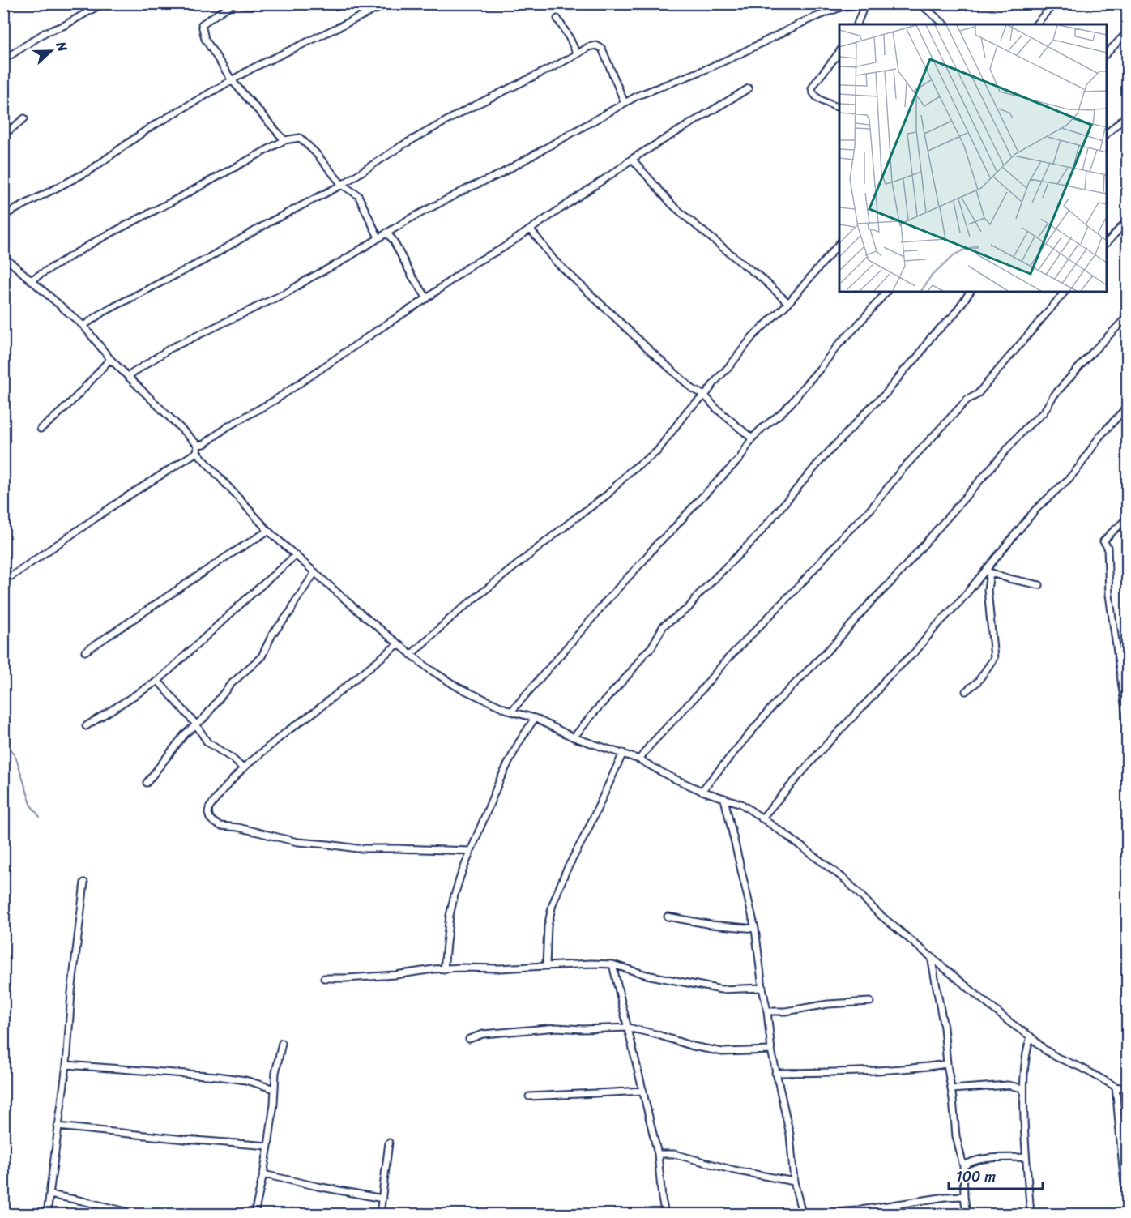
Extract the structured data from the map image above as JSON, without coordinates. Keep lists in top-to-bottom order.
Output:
{
  "scale_bar": "100 m",
  "north": "right"
}
